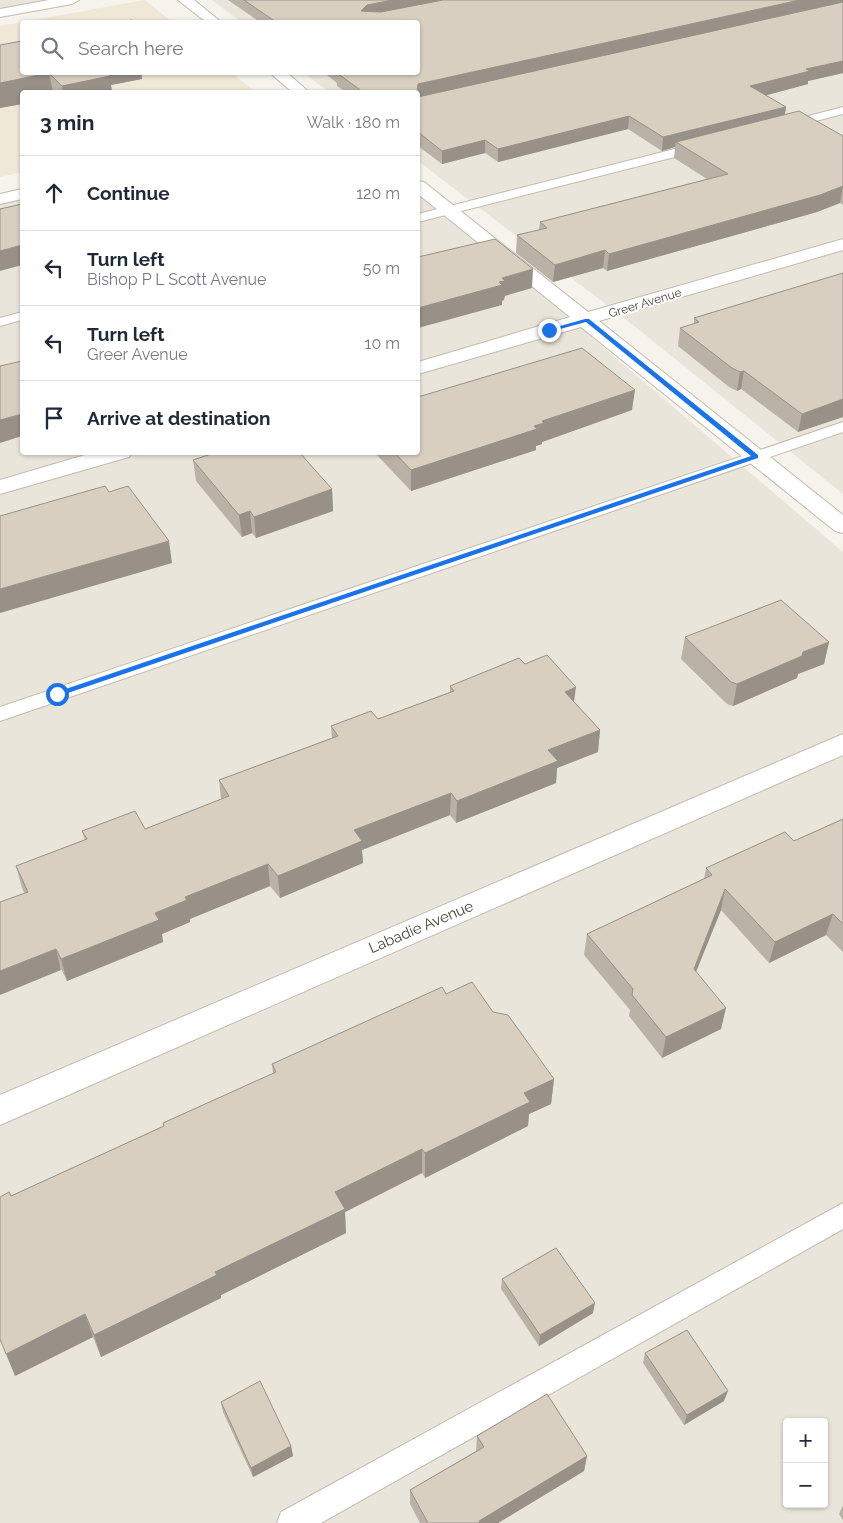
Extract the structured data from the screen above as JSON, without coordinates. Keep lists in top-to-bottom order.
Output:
{
  "streets": {
    "street": ["Greer Avenue", "Labadie Avenue"]
  },
  "page": {
    "search": "Search here",
    "heading": ["3 min", "Walk · 180 m"],
    "list": [
      ["Continue", "120 m"],
      ["Turn left", "Bishop P L Scott Avenue", "50 m"],
      ["Turn left", "Greer Avenue", "10 m"],
      "Arrive at destination"
    ],
    "map_buttons": ["+", "−"]
  }
}
